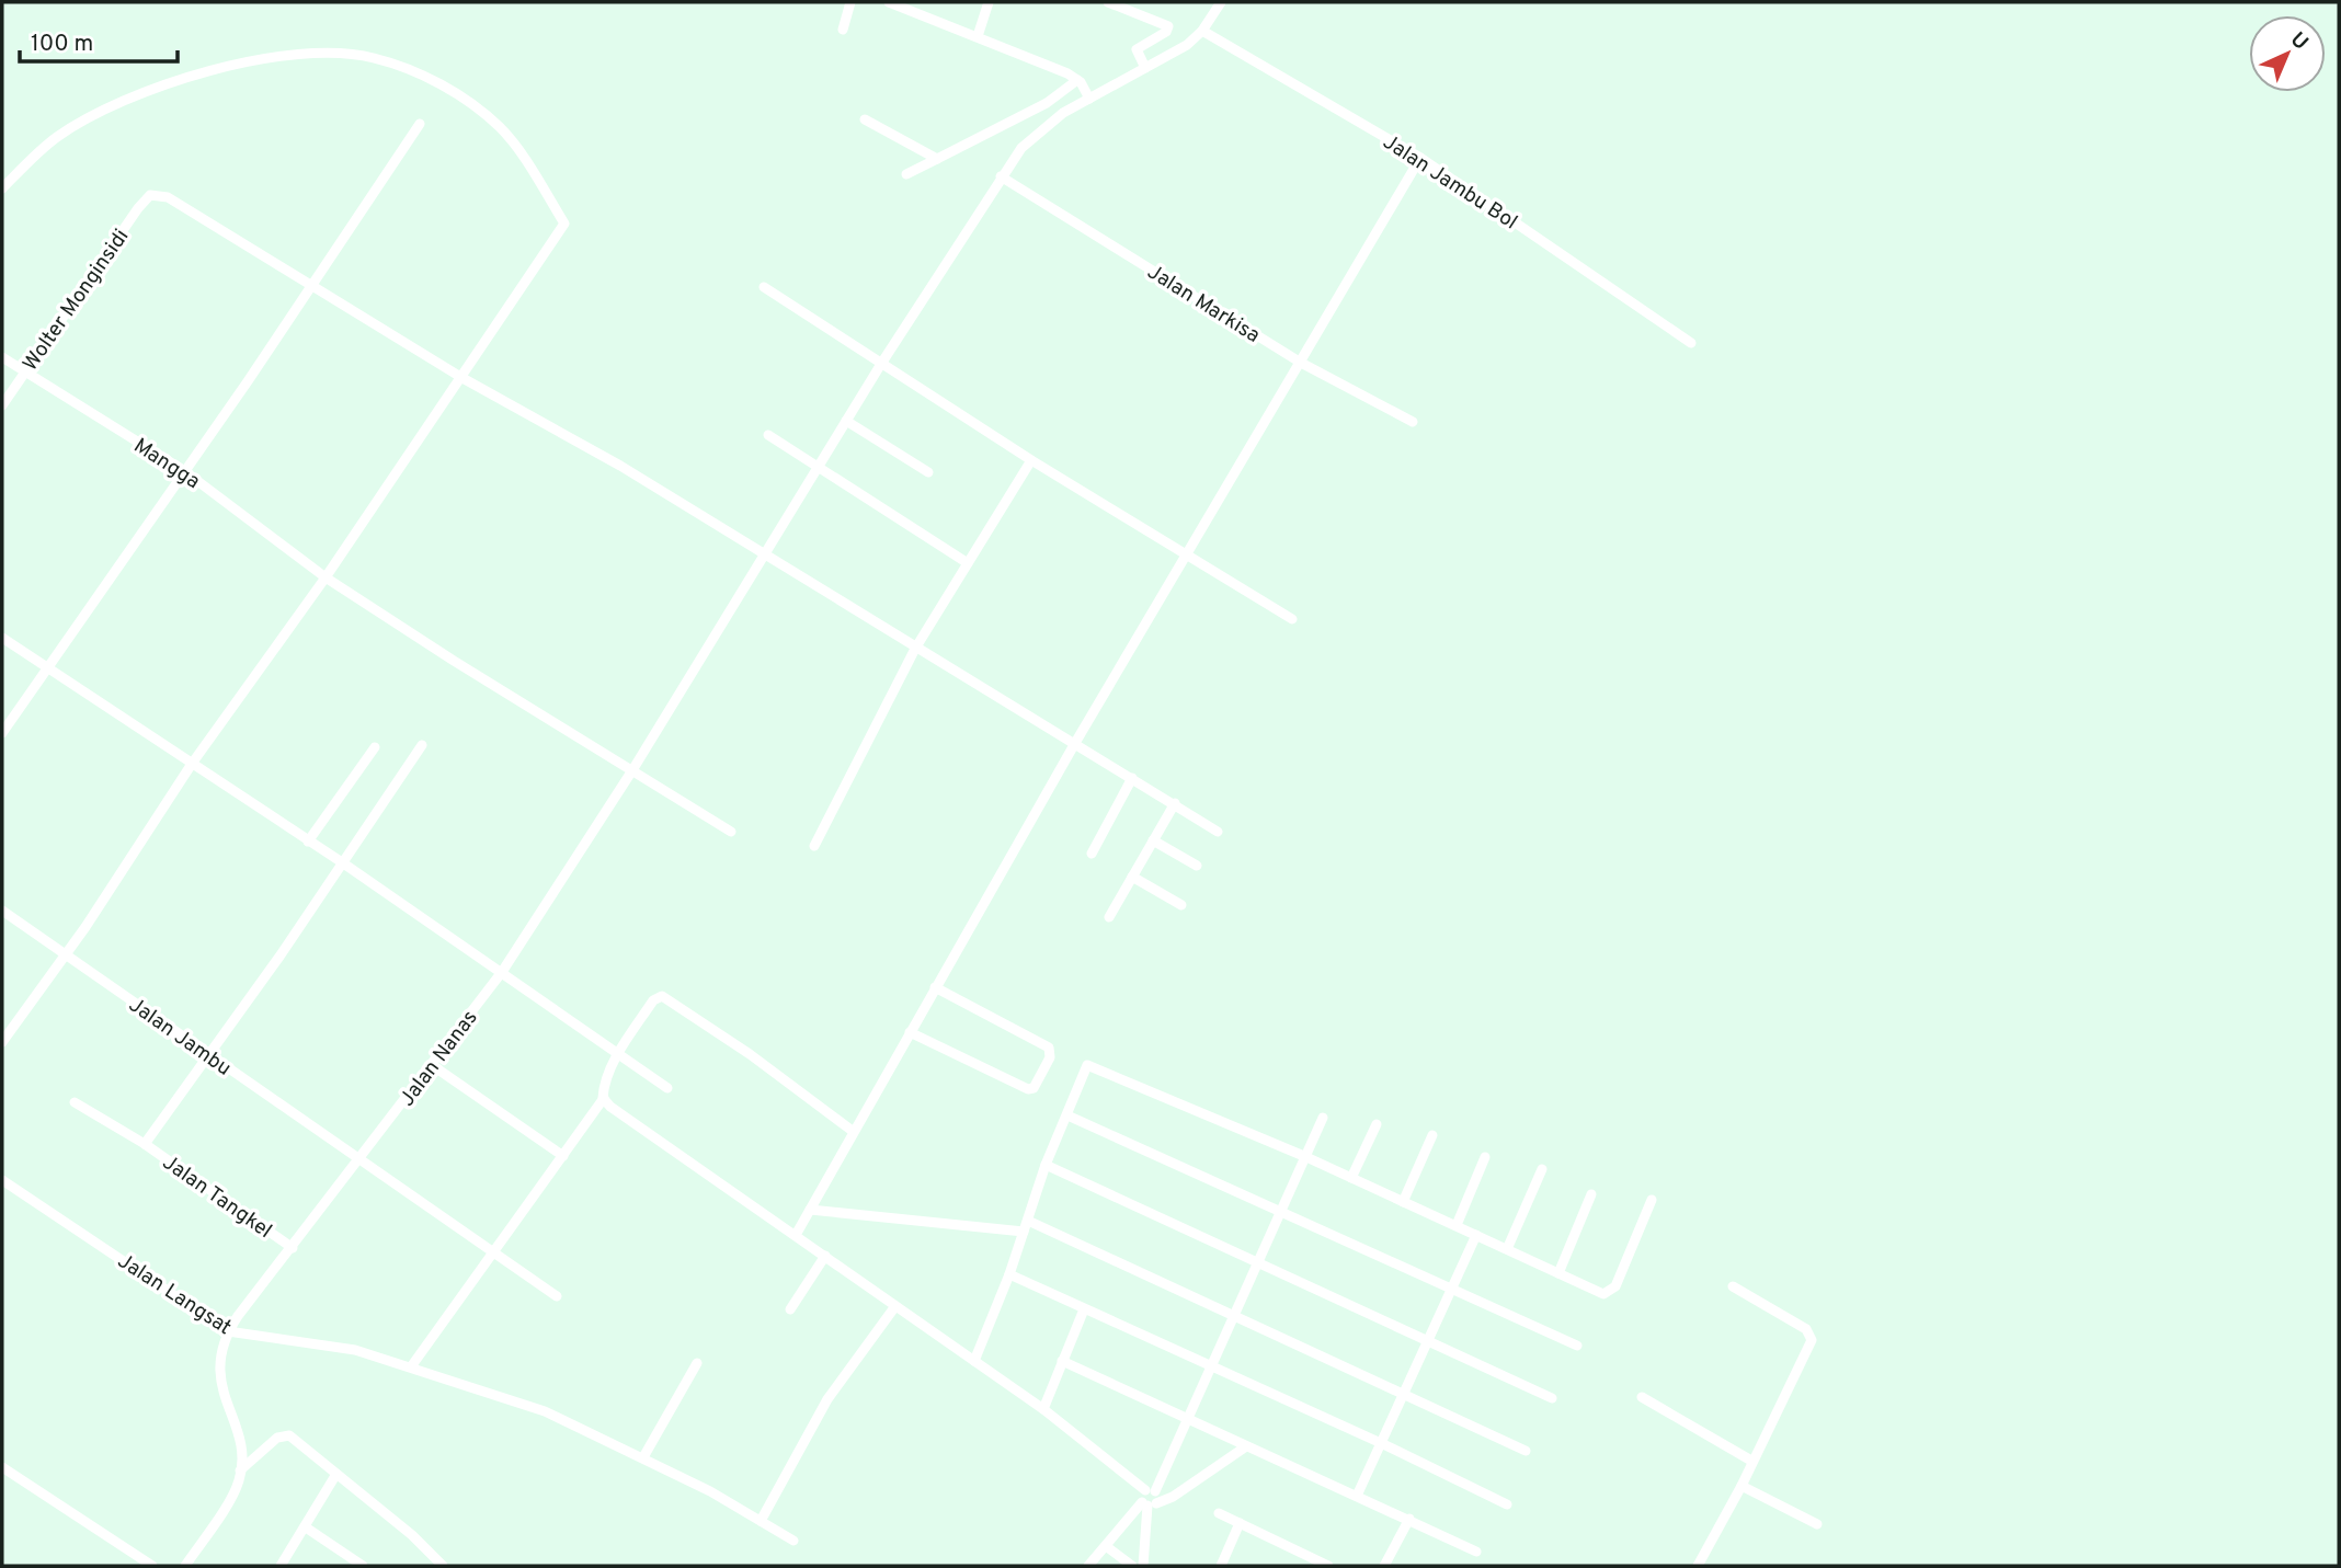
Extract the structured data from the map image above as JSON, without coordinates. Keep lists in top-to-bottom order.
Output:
{
  "streets": {
    "street": [
      "Jalan Jambu Bol",
      "Wolter Monginsidi",
      "Jalan Markisa",
      "Mangga",
      "Jalan Jambu",
      "Jalan Nanas",
      "Jalan Tangkel",
      "Jalan Langsat"
    ]
  },
  "crossings": [
    ["Wolter Monginsidi", "Mangga"],
    ["Jalan Markisa", "Jalan Nanas"],
    ["Mangga", "Jalan Nanas"],
    ["Jalan Jambu", "Jalan Nanas"],
    ["Jalan Nanas", "Jalan Tangkel"],
    ["Jalan Nanas", "Jalan Langsat"]
  ],
  "scale_bar": "100 m",
  "north": "top right"
}
